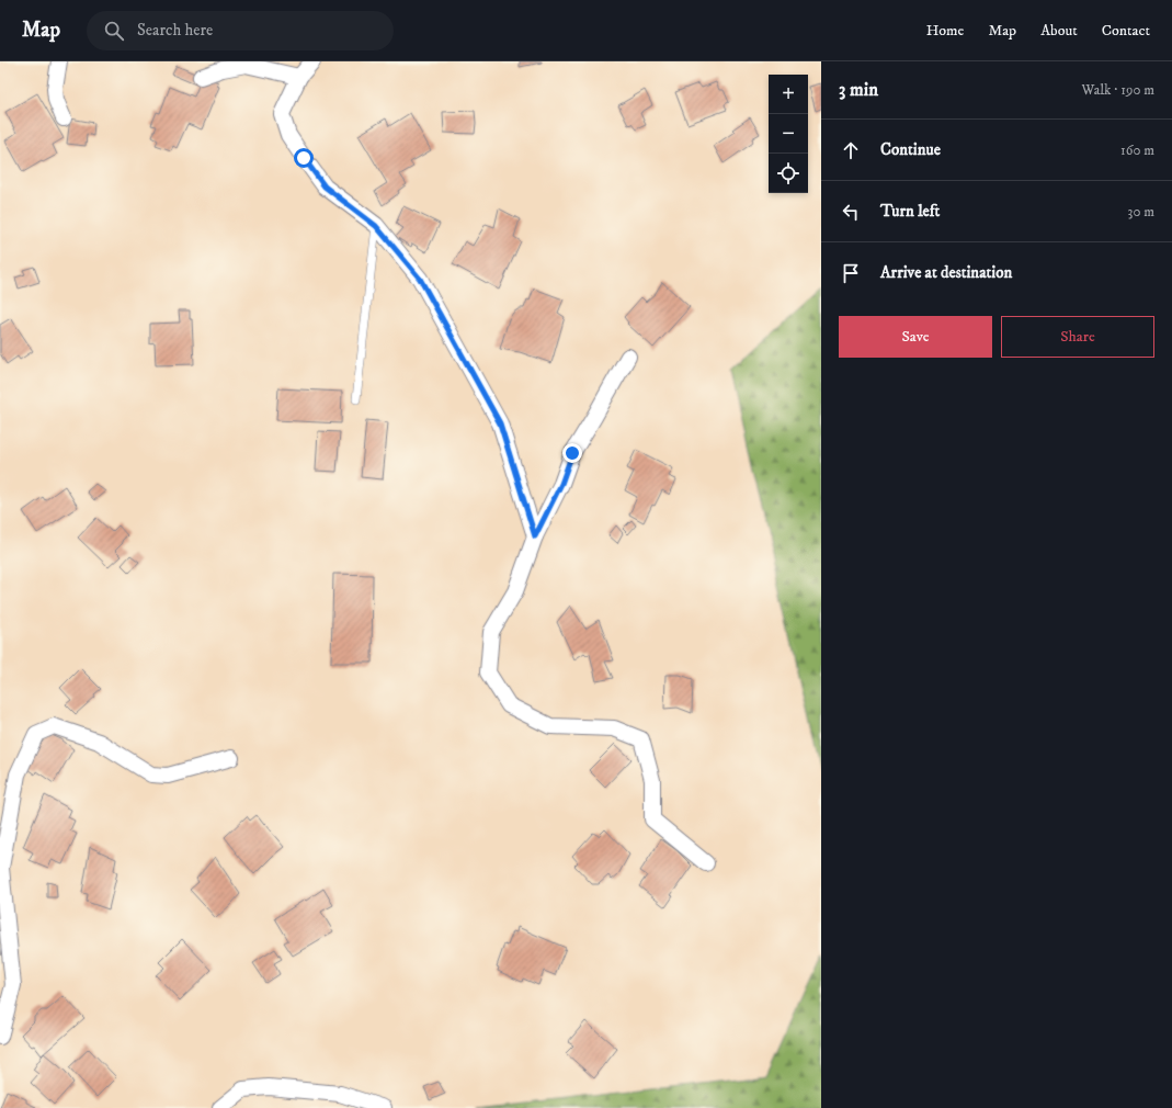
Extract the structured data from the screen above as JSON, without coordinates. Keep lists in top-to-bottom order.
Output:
{
  "page": {
    "header": "Map",
    "search": "Search here",
    "nav": [
      "Home",
      "Map",
      "About",
      "Contact"
    ],
    "heading": ["3 min", "Walk · 190 m"],
    "map_buttons": ["+", "−"],
    "list": [
      ["Continue", "160 m"],
      ["Turn left", "30 m"],
      "Arrive at destination"
    ],
    "buttons": ["Save", "Share"]
  }
}
